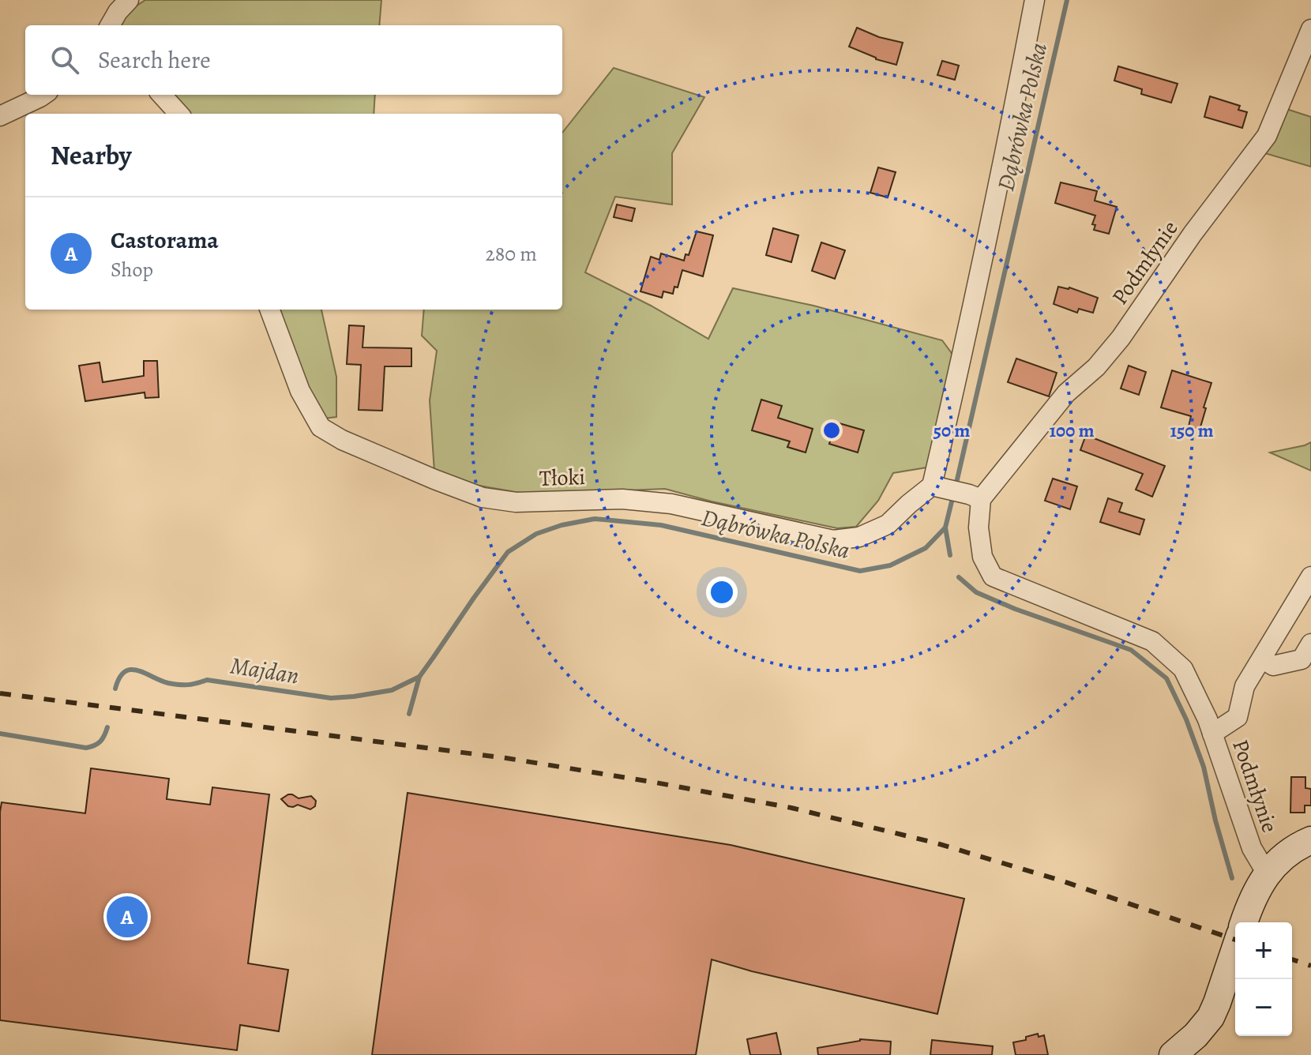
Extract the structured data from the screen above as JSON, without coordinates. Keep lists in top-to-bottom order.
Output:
{
  "streets": {
    "street": ["Podmłynie", "Tłoki"]
  },
  "water": ["Dąbrówka Polska", "Majdan"],
  "page": {
    "search": "Search here",
    "heading": "Nearby",
    "list": [
      {
        "mark": "A",
        "name": "Castorama",
        "note": "Shop",
        "value": "280 m"
      }
    ],
    "pins": "A",
    "map_buttons": ["+", "−"]
  },
  "rings": ["50 m", "100 m", "150 m"]
}
